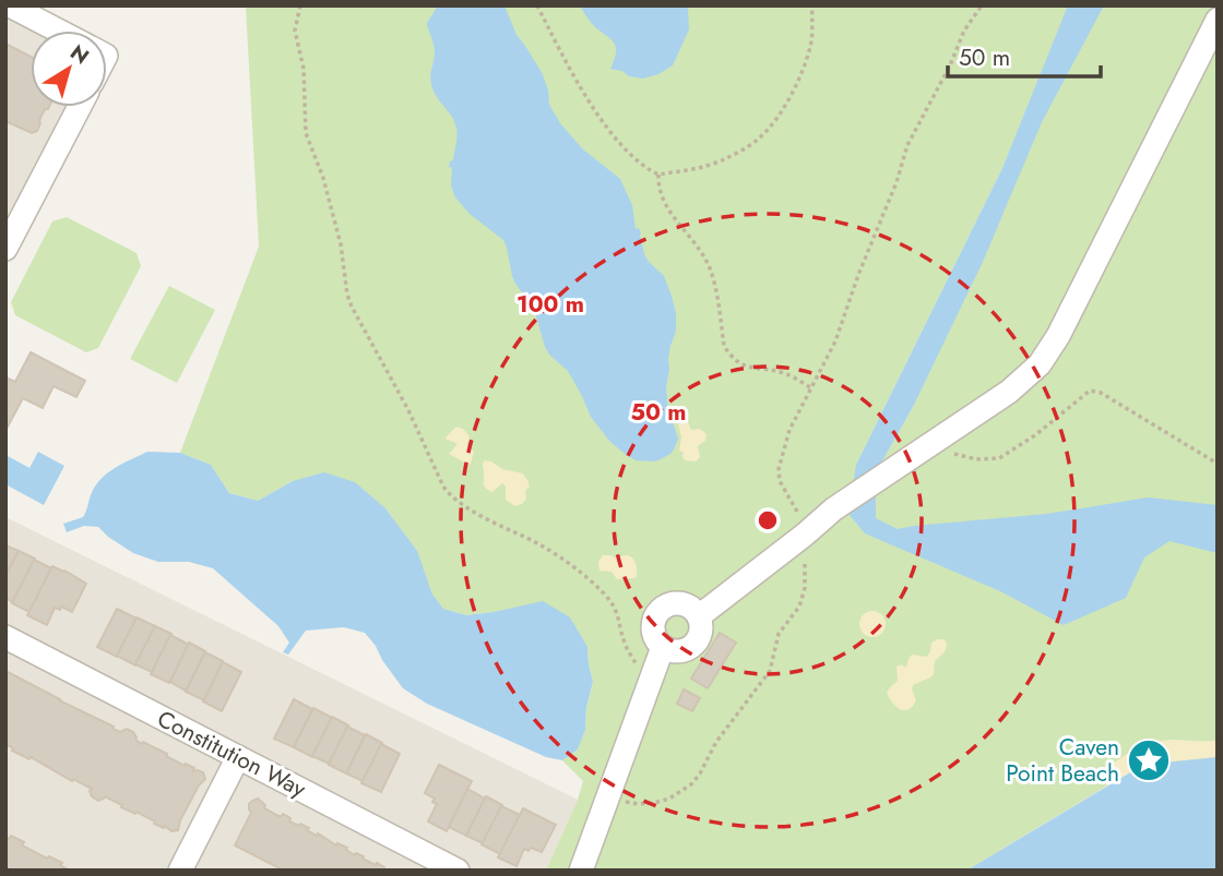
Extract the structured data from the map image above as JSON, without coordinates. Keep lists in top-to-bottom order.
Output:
{
  "streets": {
    "street": ["Constitution Way"]
  },
  "places": {
    "place": ["Caven Point Beach"]
  },
  "scale_bar": "50 m",
  "north": "top right",
  "rings": ["100 m", "50 m"]
}
